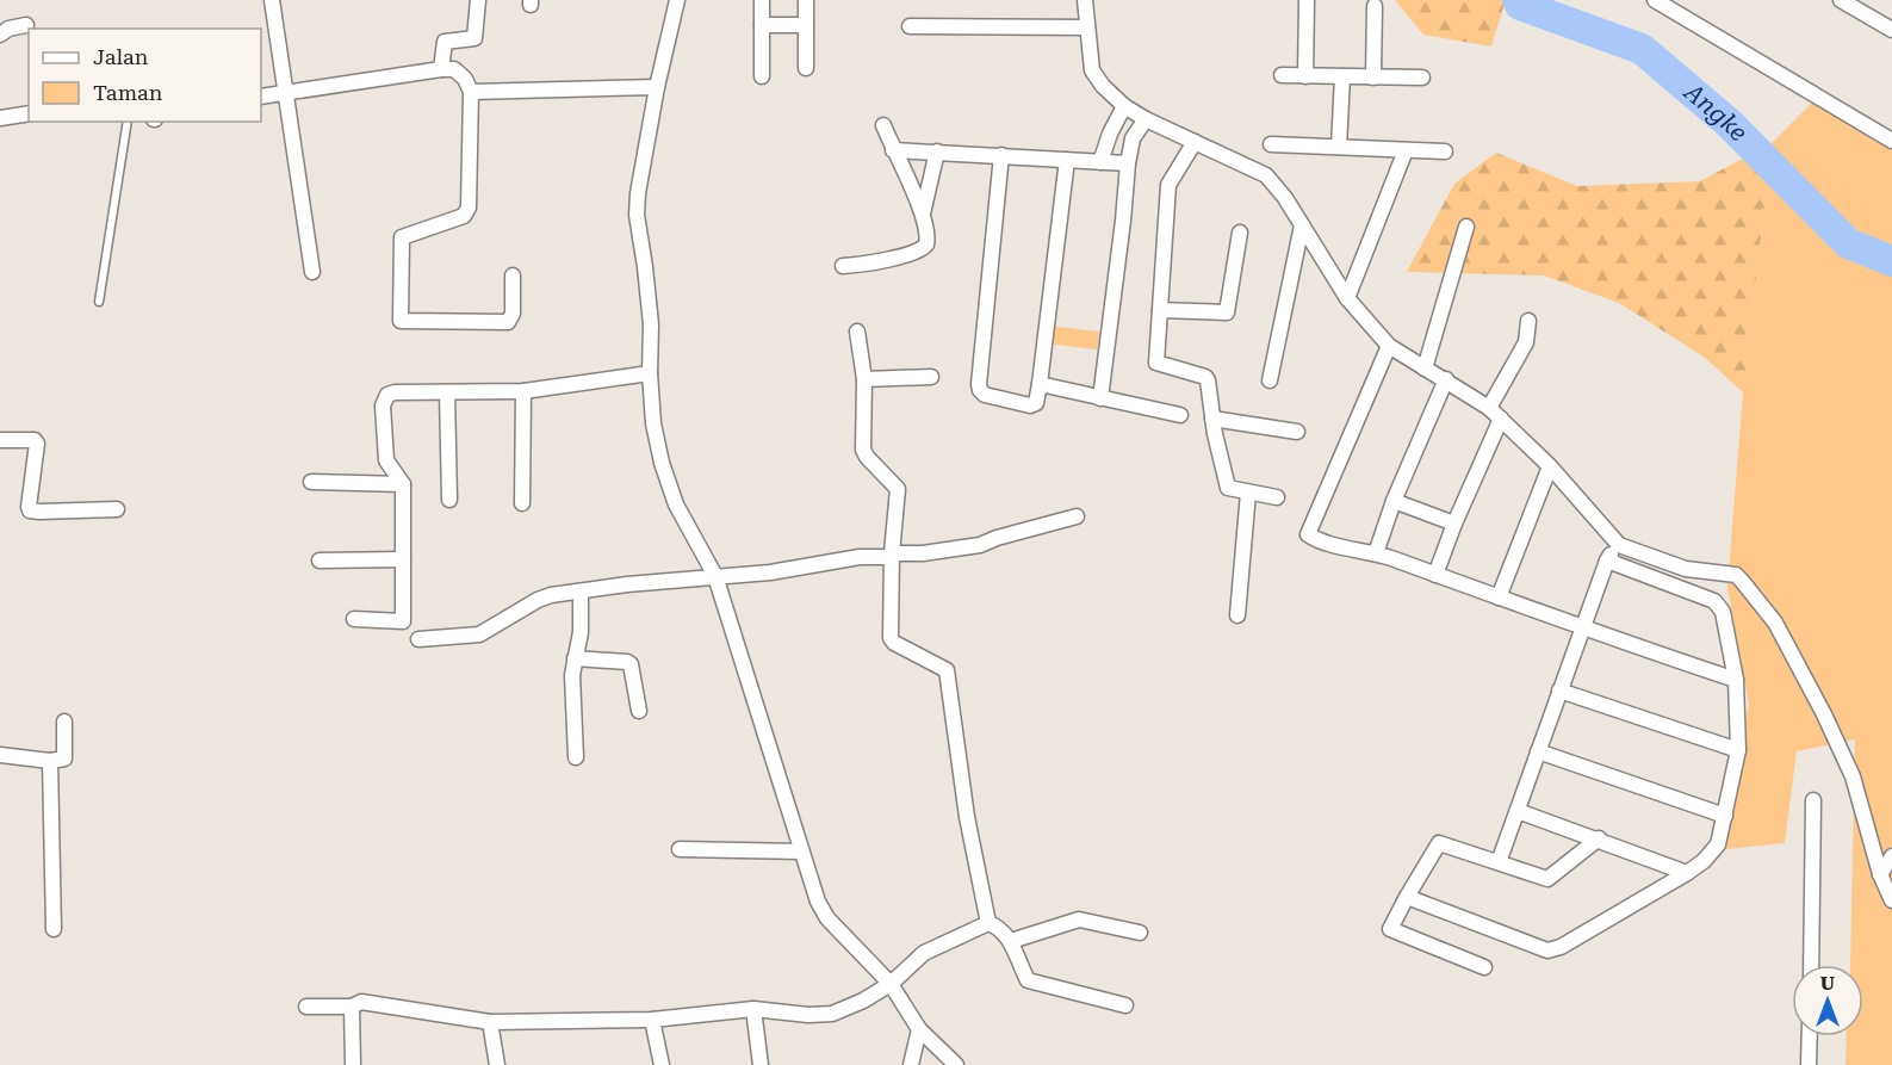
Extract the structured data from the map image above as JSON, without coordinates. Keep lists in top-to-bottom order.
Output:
{
  "water": ["Angke"],
  "legend": ["Jalan", "Taman"],
  "north": "top"
}
